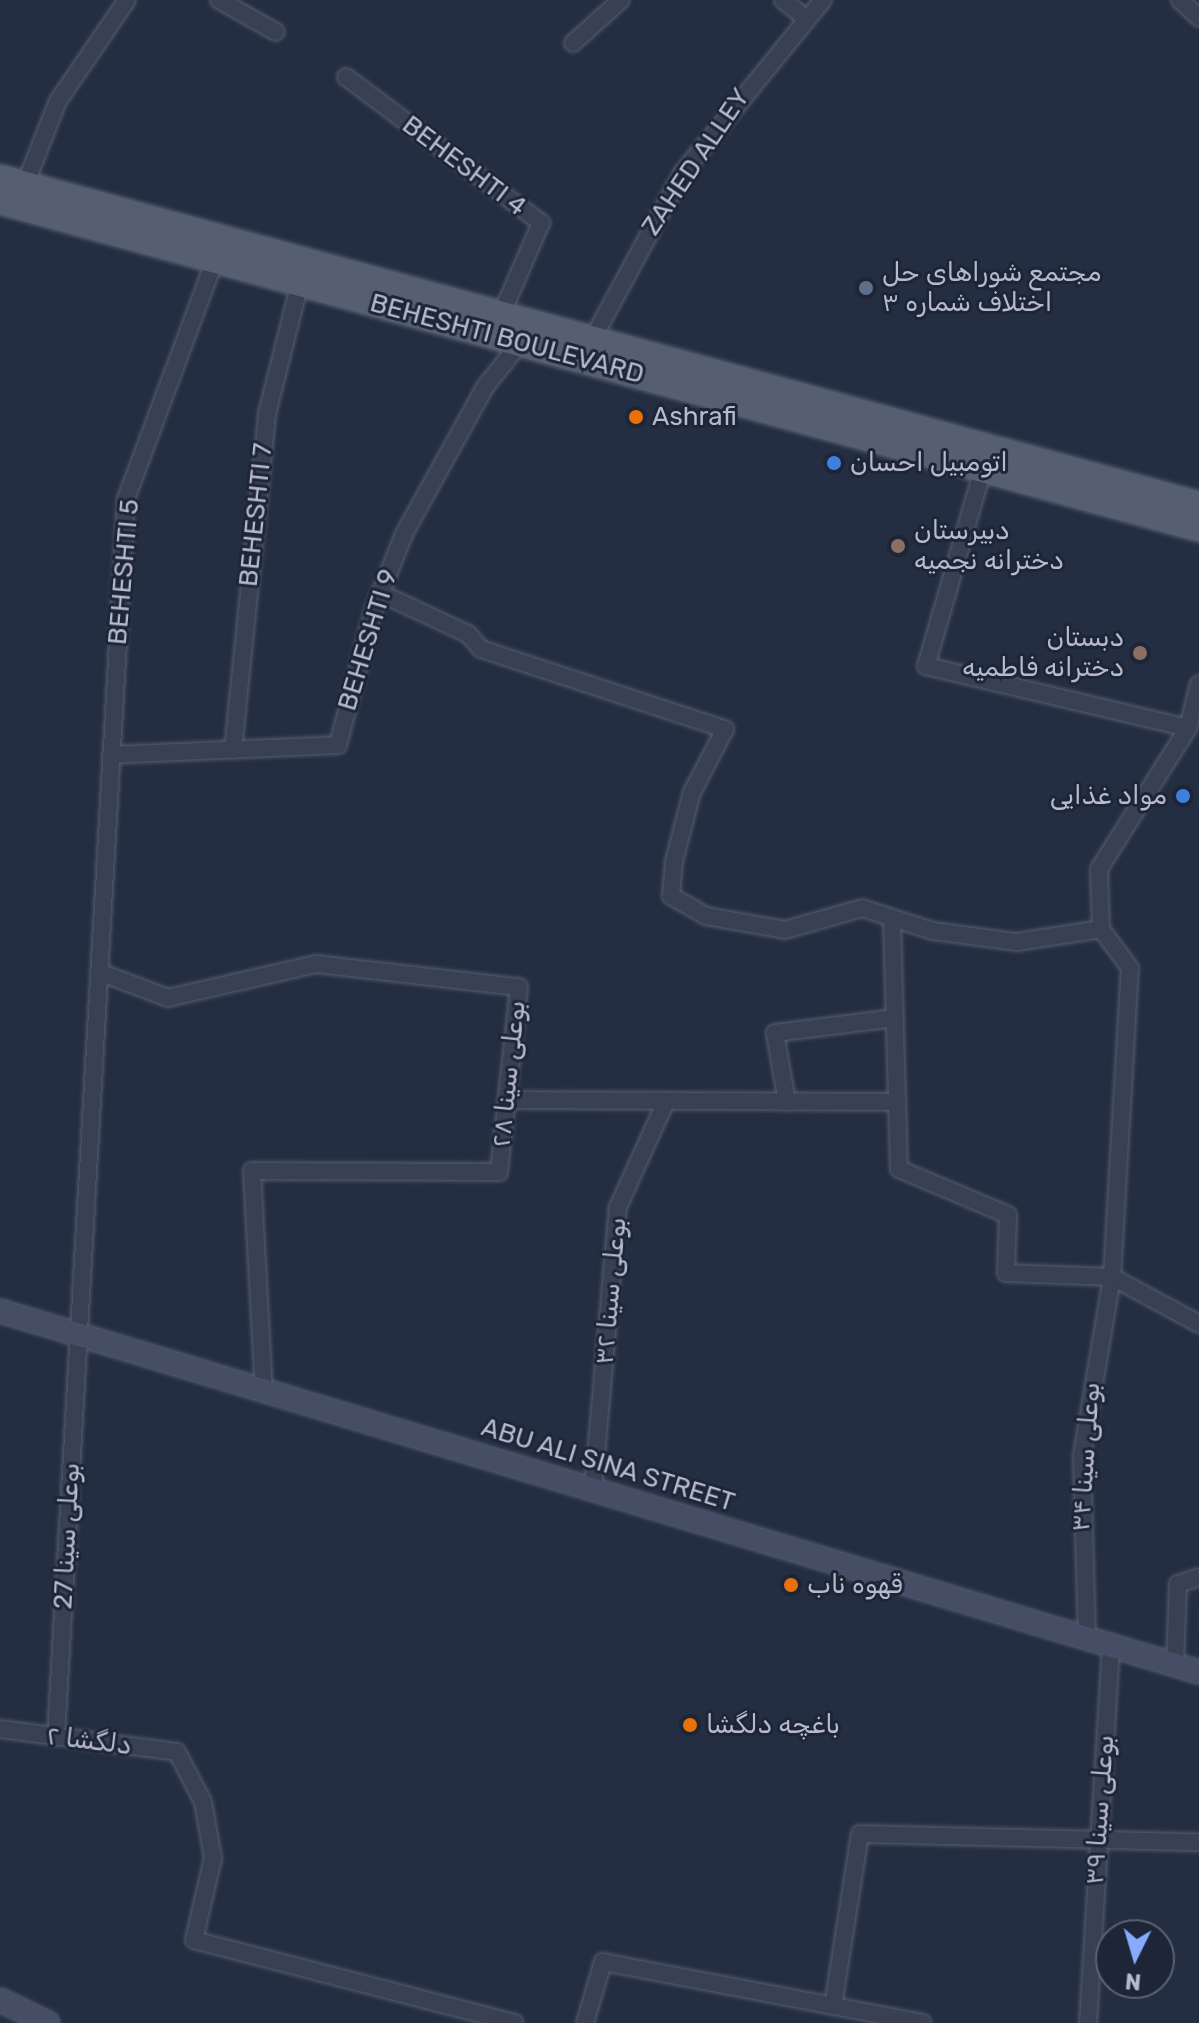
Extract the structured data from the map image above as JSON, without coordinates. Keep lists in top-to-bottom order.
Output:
{
  "streets": {
    "main road": ["BEHESHTI BOULEVARD", "ABU ALI SINA STREET"],
    "street": [
      "ZAHED ALLEY",
      "BEHESHTI 4",
      "BEHESHTI 7",
      "BEHESHTI 5",
      "BEHESHTI 9",
      "بوعلی سینا ۲۸",
      "بوعلی سینا ۳۲",
      "بوعلی سینا ۳۴",
      "بوعلی سینا 27",
      "دلگشا ۲",
      "بوعلی سینا ۳۹"
    ]
  },
  "crossings": [
    ["ZAHED ALLEY", "BEHESHTI BOULEVARD"],
    ["BEHESHTI 4", "BEHESHTI BOULEVARD"],
    ["BEHESHTI BOULEVARD", "BEHESHTI 7"],
    ["BEHESHTI BOULEVARD", "BEHESHTI 5"],
    ["BEHESHTI BOULEVARD", "BEHESHTI 9"],
    ["BEHESHTI 7", "BEHESHTI 9"],
    ["BEHESHTI 5", "BEHESHTI 9"],
    ["BEHESHTI 5", "بوعلی سینا ۲۸"],
    ["BEHESHTI 5", "بوعلی سینا 27"],
    ["بوعلی سینا ۲۸", "ABU ALI SINA STREET"],
    ["بوعلی سینا ۲۸", "بوعلی سینا 27"],
    ["بوعلی سینا ۳۲", "ABU ALI SINA STREET"],
    ["بوعلی سینا ۳۴", "ABU ALI SINA STREET"],
    ["ABU ALI SINA STREET", "بوعلی سینا 27"],
    ["ABU ALI SINA STREET", "بوعلی سینا ۳۹"],
    ["بوعلی سینا 27", "دلگشا ۲"]
  ],
  "places": [
    "مجتمع شوراهای حل اختلاف شماره ۳",
    "Ashrafi",
    "اتومبیل احسان",
    "دبیرستان دخترانه نجمیه",
    "دبستان دخترانه فاطمیه",
    "مواد غذایی",
    "قهوه ناب",
    "باغچه دلگشا"
  ],
  "north": "bottom"
}
